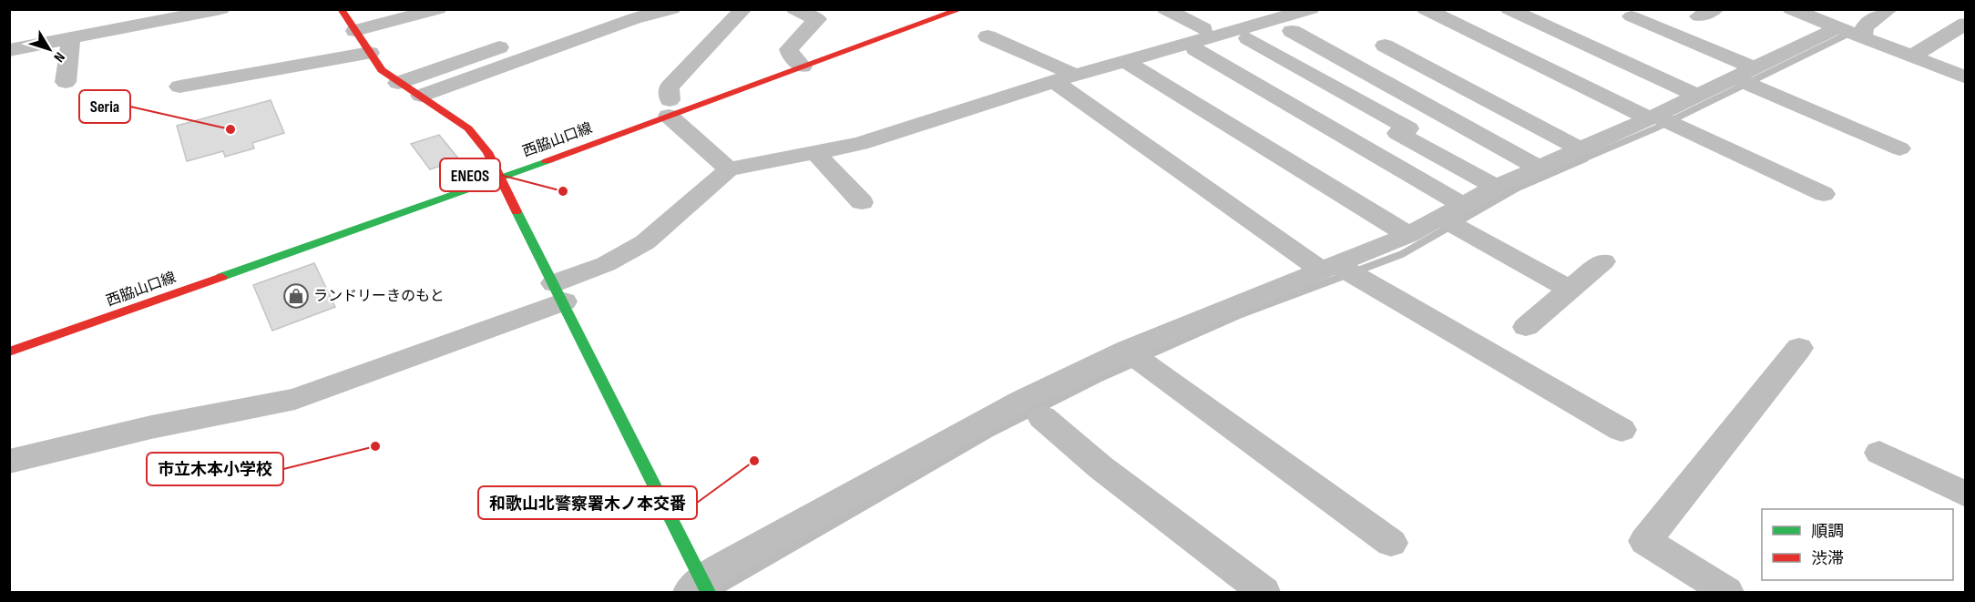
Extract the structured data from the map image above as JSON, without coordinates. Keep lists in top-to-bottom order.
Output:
{
  "streets": {
    "street": ["西脇山口線"]
  },
  "places": {
    "other": [
      "Seria",
      "ENEOS",
      "市立木本小学校",
      "和歌山北警察署木ノ本交番"
    ],
    "shop": ["ランドリーきのもと"]
  },
  "legend": ["順調", "渋滞"],
  "north": "bottom right"
}
